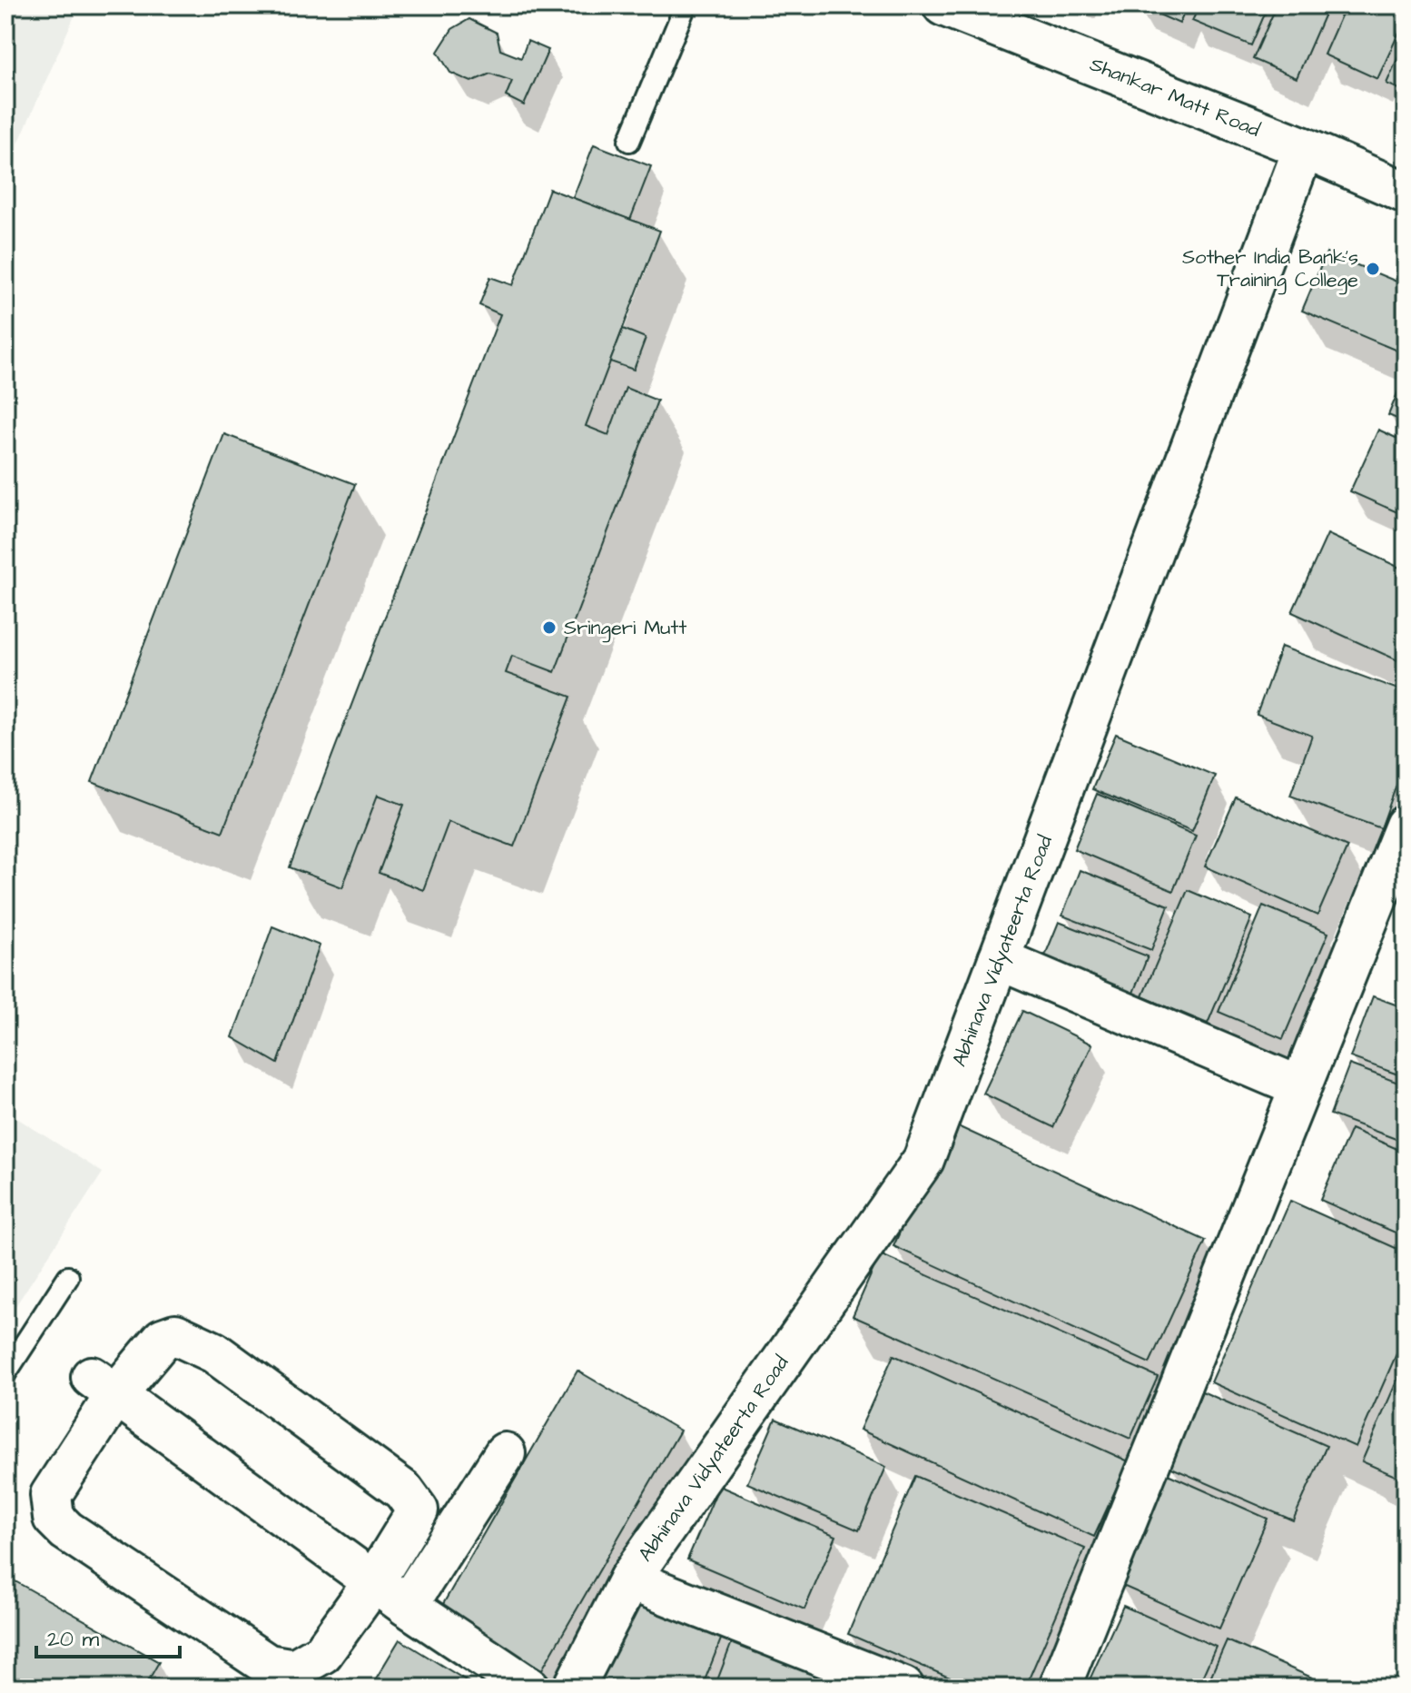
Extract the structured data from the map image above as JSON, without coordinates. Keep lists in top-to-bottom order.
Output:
{
  "streets": {
    "street": ["Shankar Matt Road", "Abhinava Vidyateerta Road"]
  },
  "crossings": [
    ["Shankar Matt Road", "Abhinava Vidyateerta Road"]
  ],
  "places": ["Sother India Bank's Training College", "Sringeri Mutt"],
  "scale_bar": "20 m"
}
